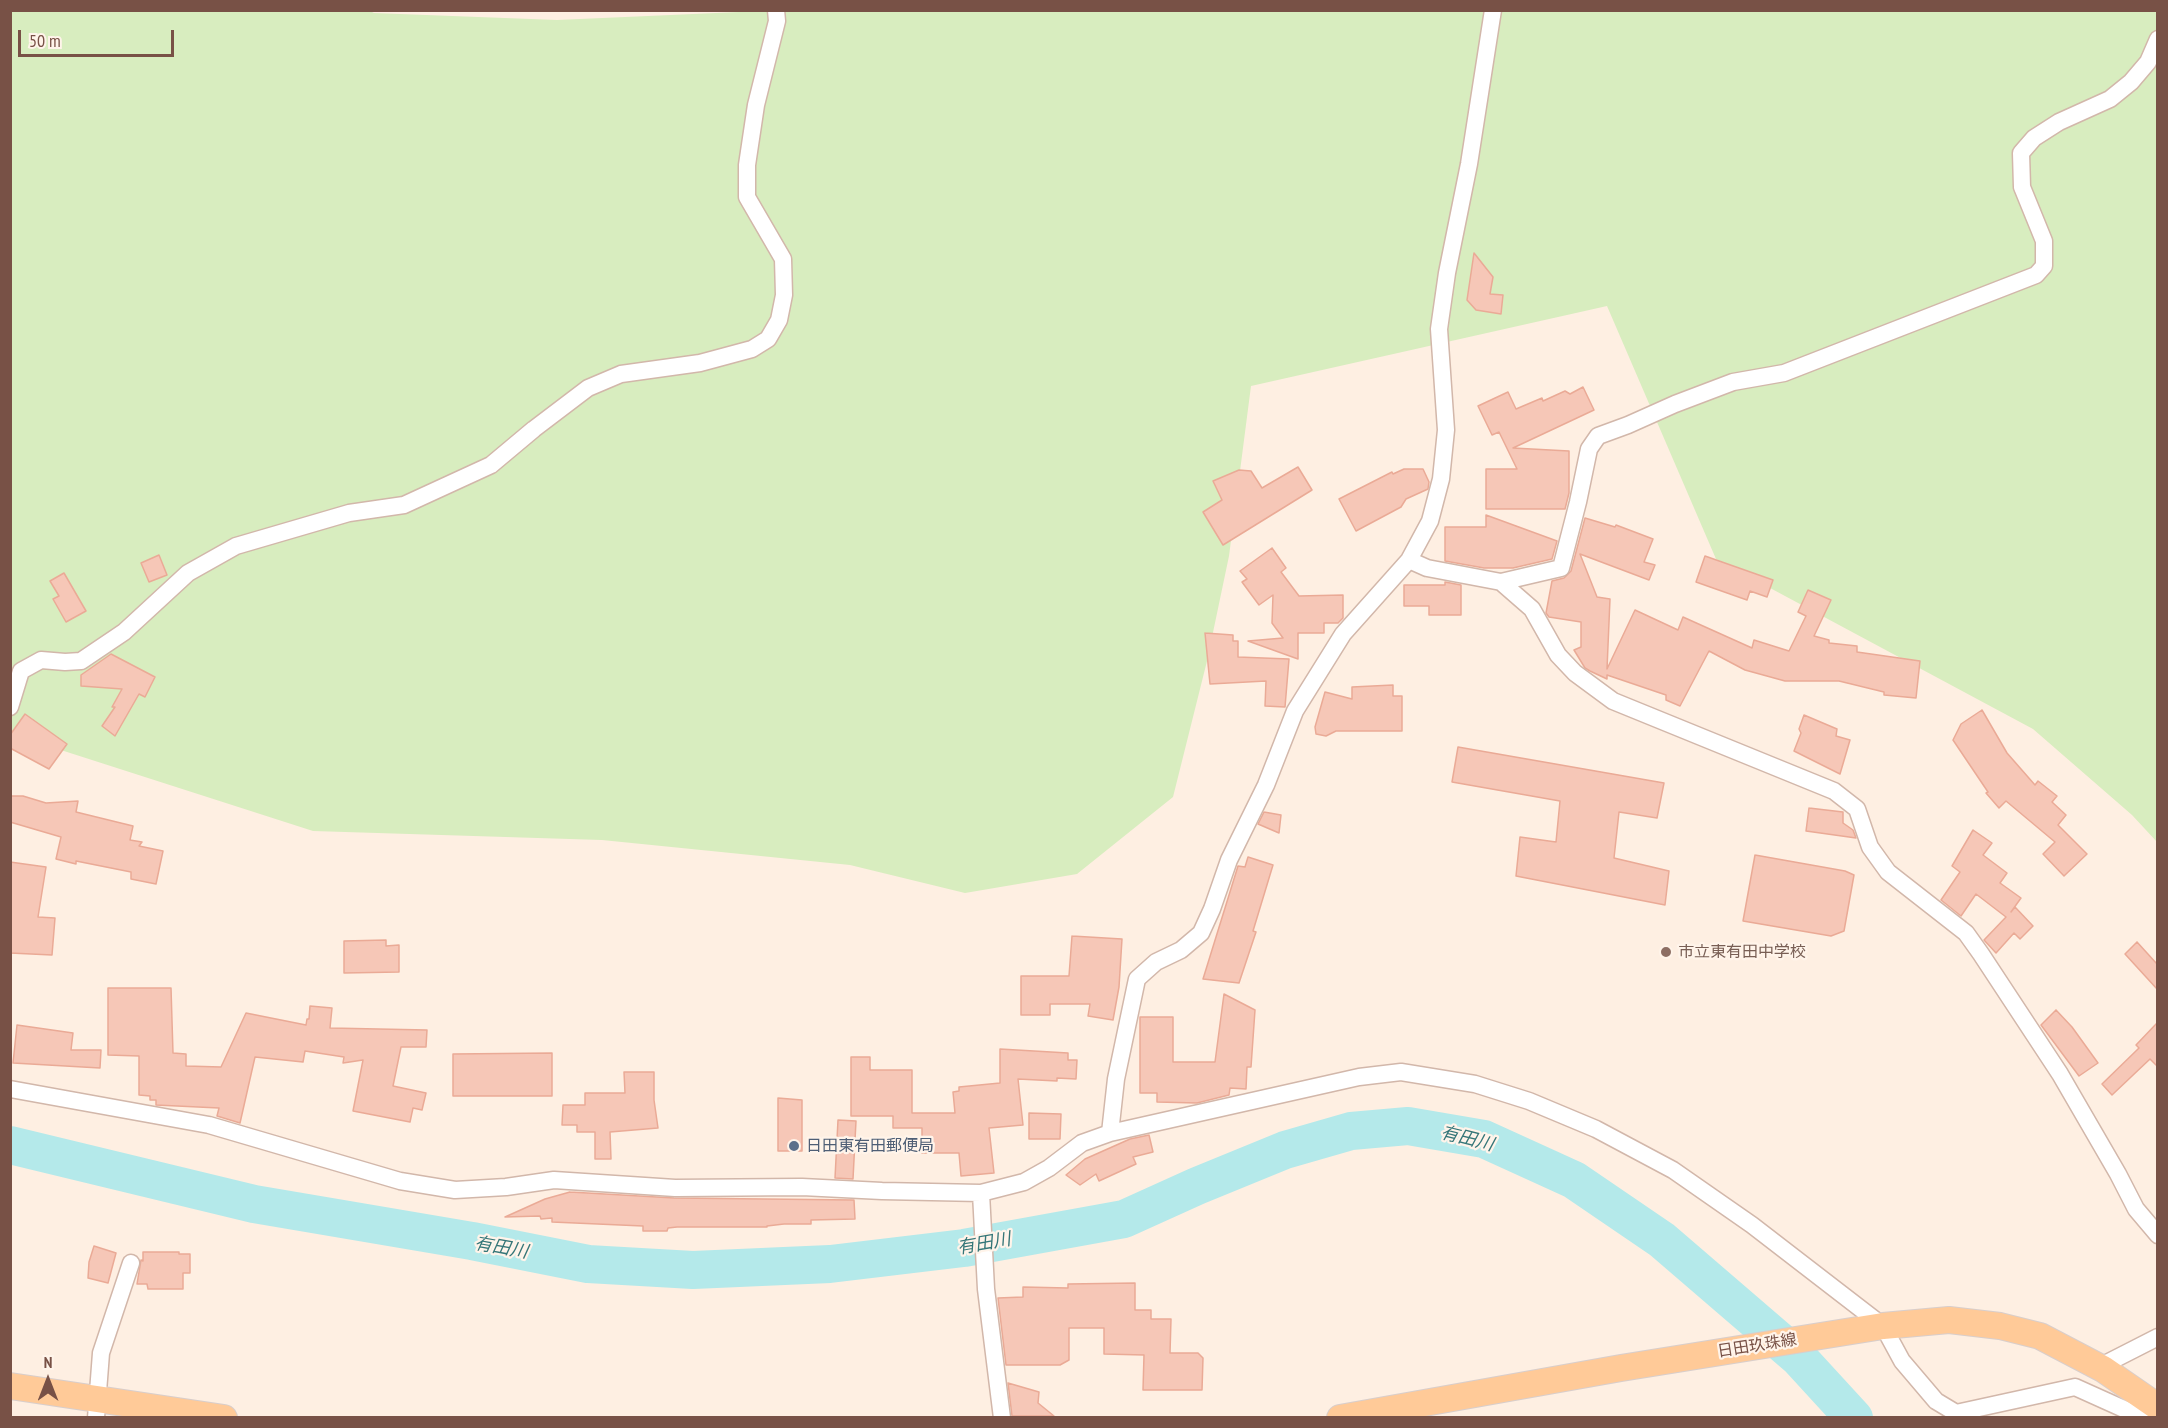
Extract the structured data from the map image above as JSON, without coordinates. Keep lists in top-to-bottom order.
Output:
{
  "streets": {
    "main road": ["日田玖珠線"]
  },
  "water": ["有田川"],
  "places": ["市立東有田中学校", "日田東有田郵便局"],
  "scale_bar": "50 m",
  "north": "top"
}
